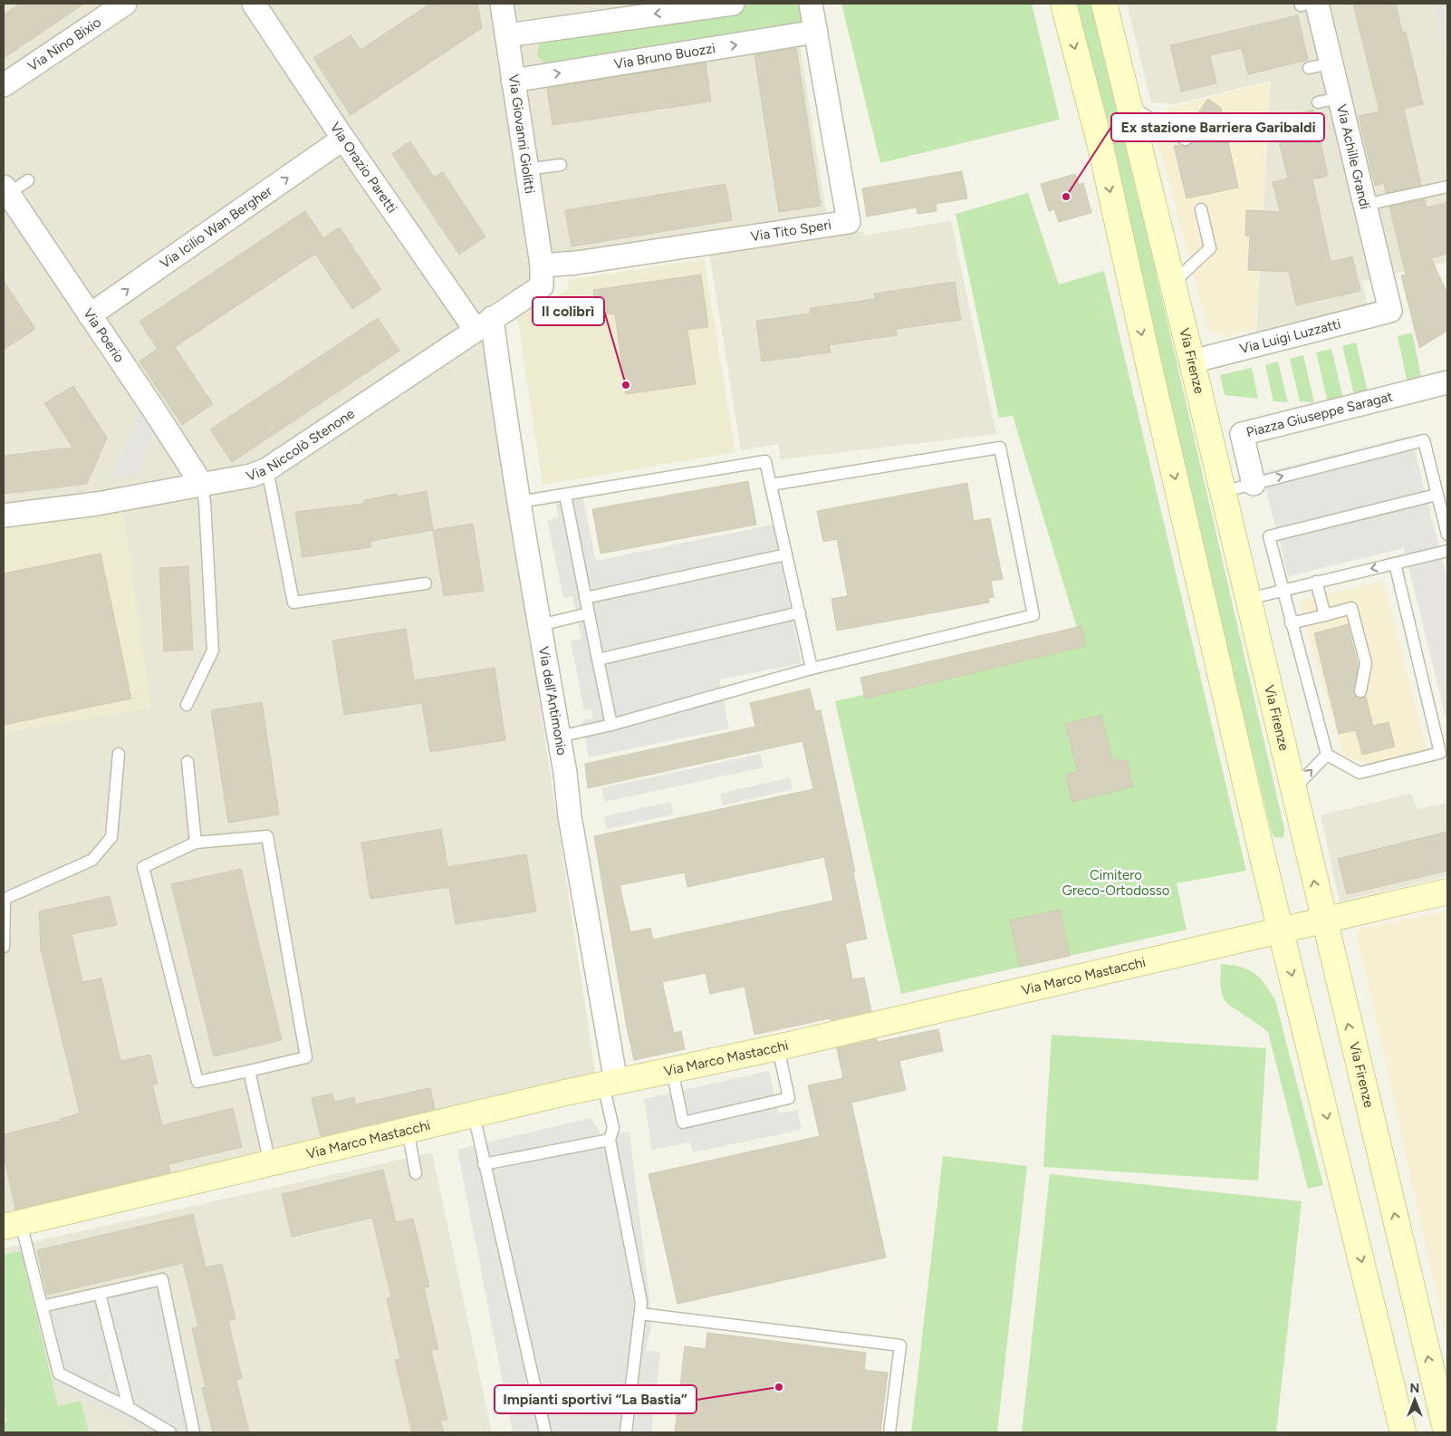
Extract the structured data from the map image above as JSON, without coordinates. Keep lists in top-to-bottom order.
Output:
{
  "streets": {
    "main road": ["Via Firenze", "Via Marco Mastacchi"],
    "street": [
      "Via Nino Bixio",
      "Via Bruno Buozzi",
      "Via Giovanni Giolitti",
      "Via Achille Grandi",
      "Via Orazio Paretti",
      "Via Icilio Wan Bergher",
      "Via Tito Speri",
      "Via Poerio",
      "Via Luigi Luzzatti",
      "Piazza Giuseppe Saragat",
      "Via Niccolò Stenone",
      "Via dell'Antimonio"
    ]
  },
  "crossings": [
    ["Via Bruno Buozzi", "Via Giovanni Giolitti"],
    ["Via Bruno Buozzi", "Via Tito Speri"],
    ["Via Giovanni Giolitti", "Via Tito Speri"],
    ["Via Giovanni Giolitti", "Via Niccolò Stenone"],
    ["Via Achille Grandi", "Via Luigi Luzzatti"],
    ["Via Orazio Paretti", "Via Icilio Wan Bergher"],
    ["Via Orazio Paretti", "Via Niccolò Stenone"],
    ["Via Orazio Paretti", "Via dell'Antimonio"],
    ["Via Icilio Wan Bergher", "Via Poerio"],
    ["Via Tito Speri", "Via Niccolò Stenone"],
    ["Via Poerio", "Via Niccolò Stenone"],
    ["Via Luigi Luzzatti", "Via Firenze"],
    ["Via Firenze", "Via Marco Mastacchi"],
    ["Via Niccolò Stenone", "Via dell'Antimonio"],
    ["Via dell'Antimonio", "Via Marco Mastacchi"]
  ],
  "one_way": ["Via Icilio Wan Bergher"],
  "parks": ["Cimitero Greco-Ortodosso"],
  "places": ["Ex stazione Barriera Garibaldi", "Il colibrì", "Impianti sportivi “La Bastia”"],
  "north": "top"
}
